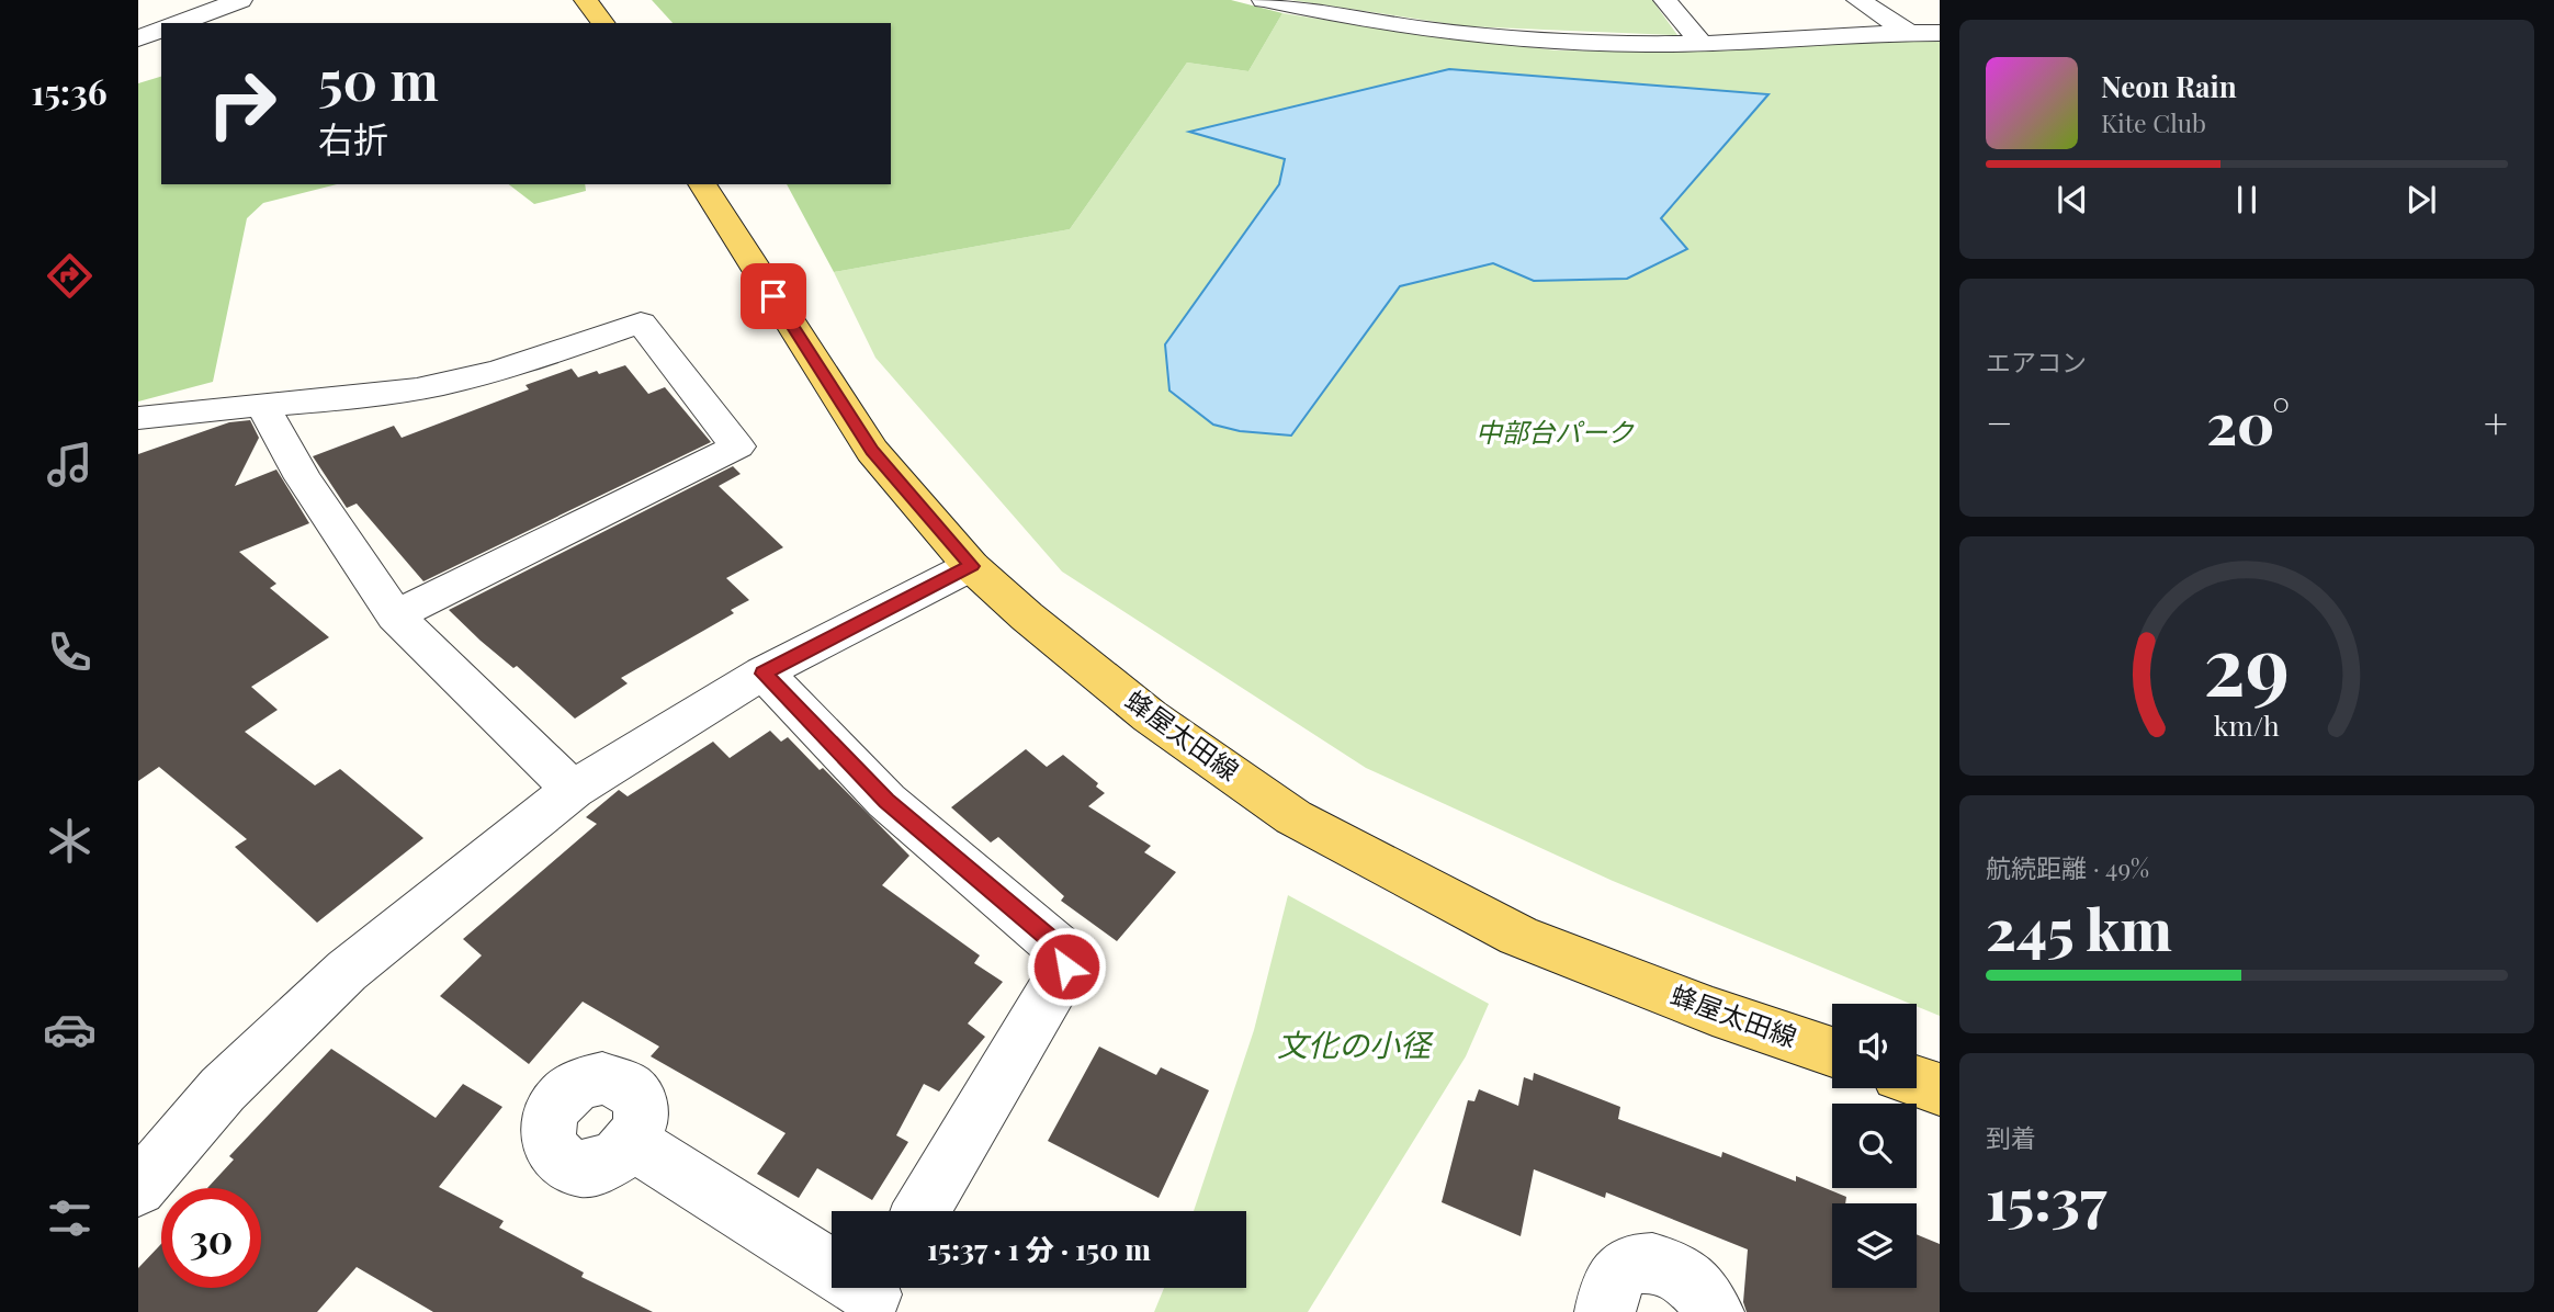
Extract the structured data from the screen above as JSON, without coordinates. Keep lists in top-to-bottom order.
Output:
{
  "streets": {
    "main road": ["蜂屋太田線"]
  },
  "parks": ["中部台パーク", "文化の小径"],
  "page": {
    "tabs": "15:36",
    "turn": ["50 m", "右折"],
    "song": ["Neon Rain", "Kite Club"],
    "tile": [
      "エアコン",
      ["航続距離 · 49%", "245 km"],
      ["到着", "15:37"]
    ],
    "heat": ["−", "20°", "+"],
    "limit": "30",
    "trip": "15:37 · 1 分 · 150 m",
    "gauge": ["29", "km/h"]
  }
}
